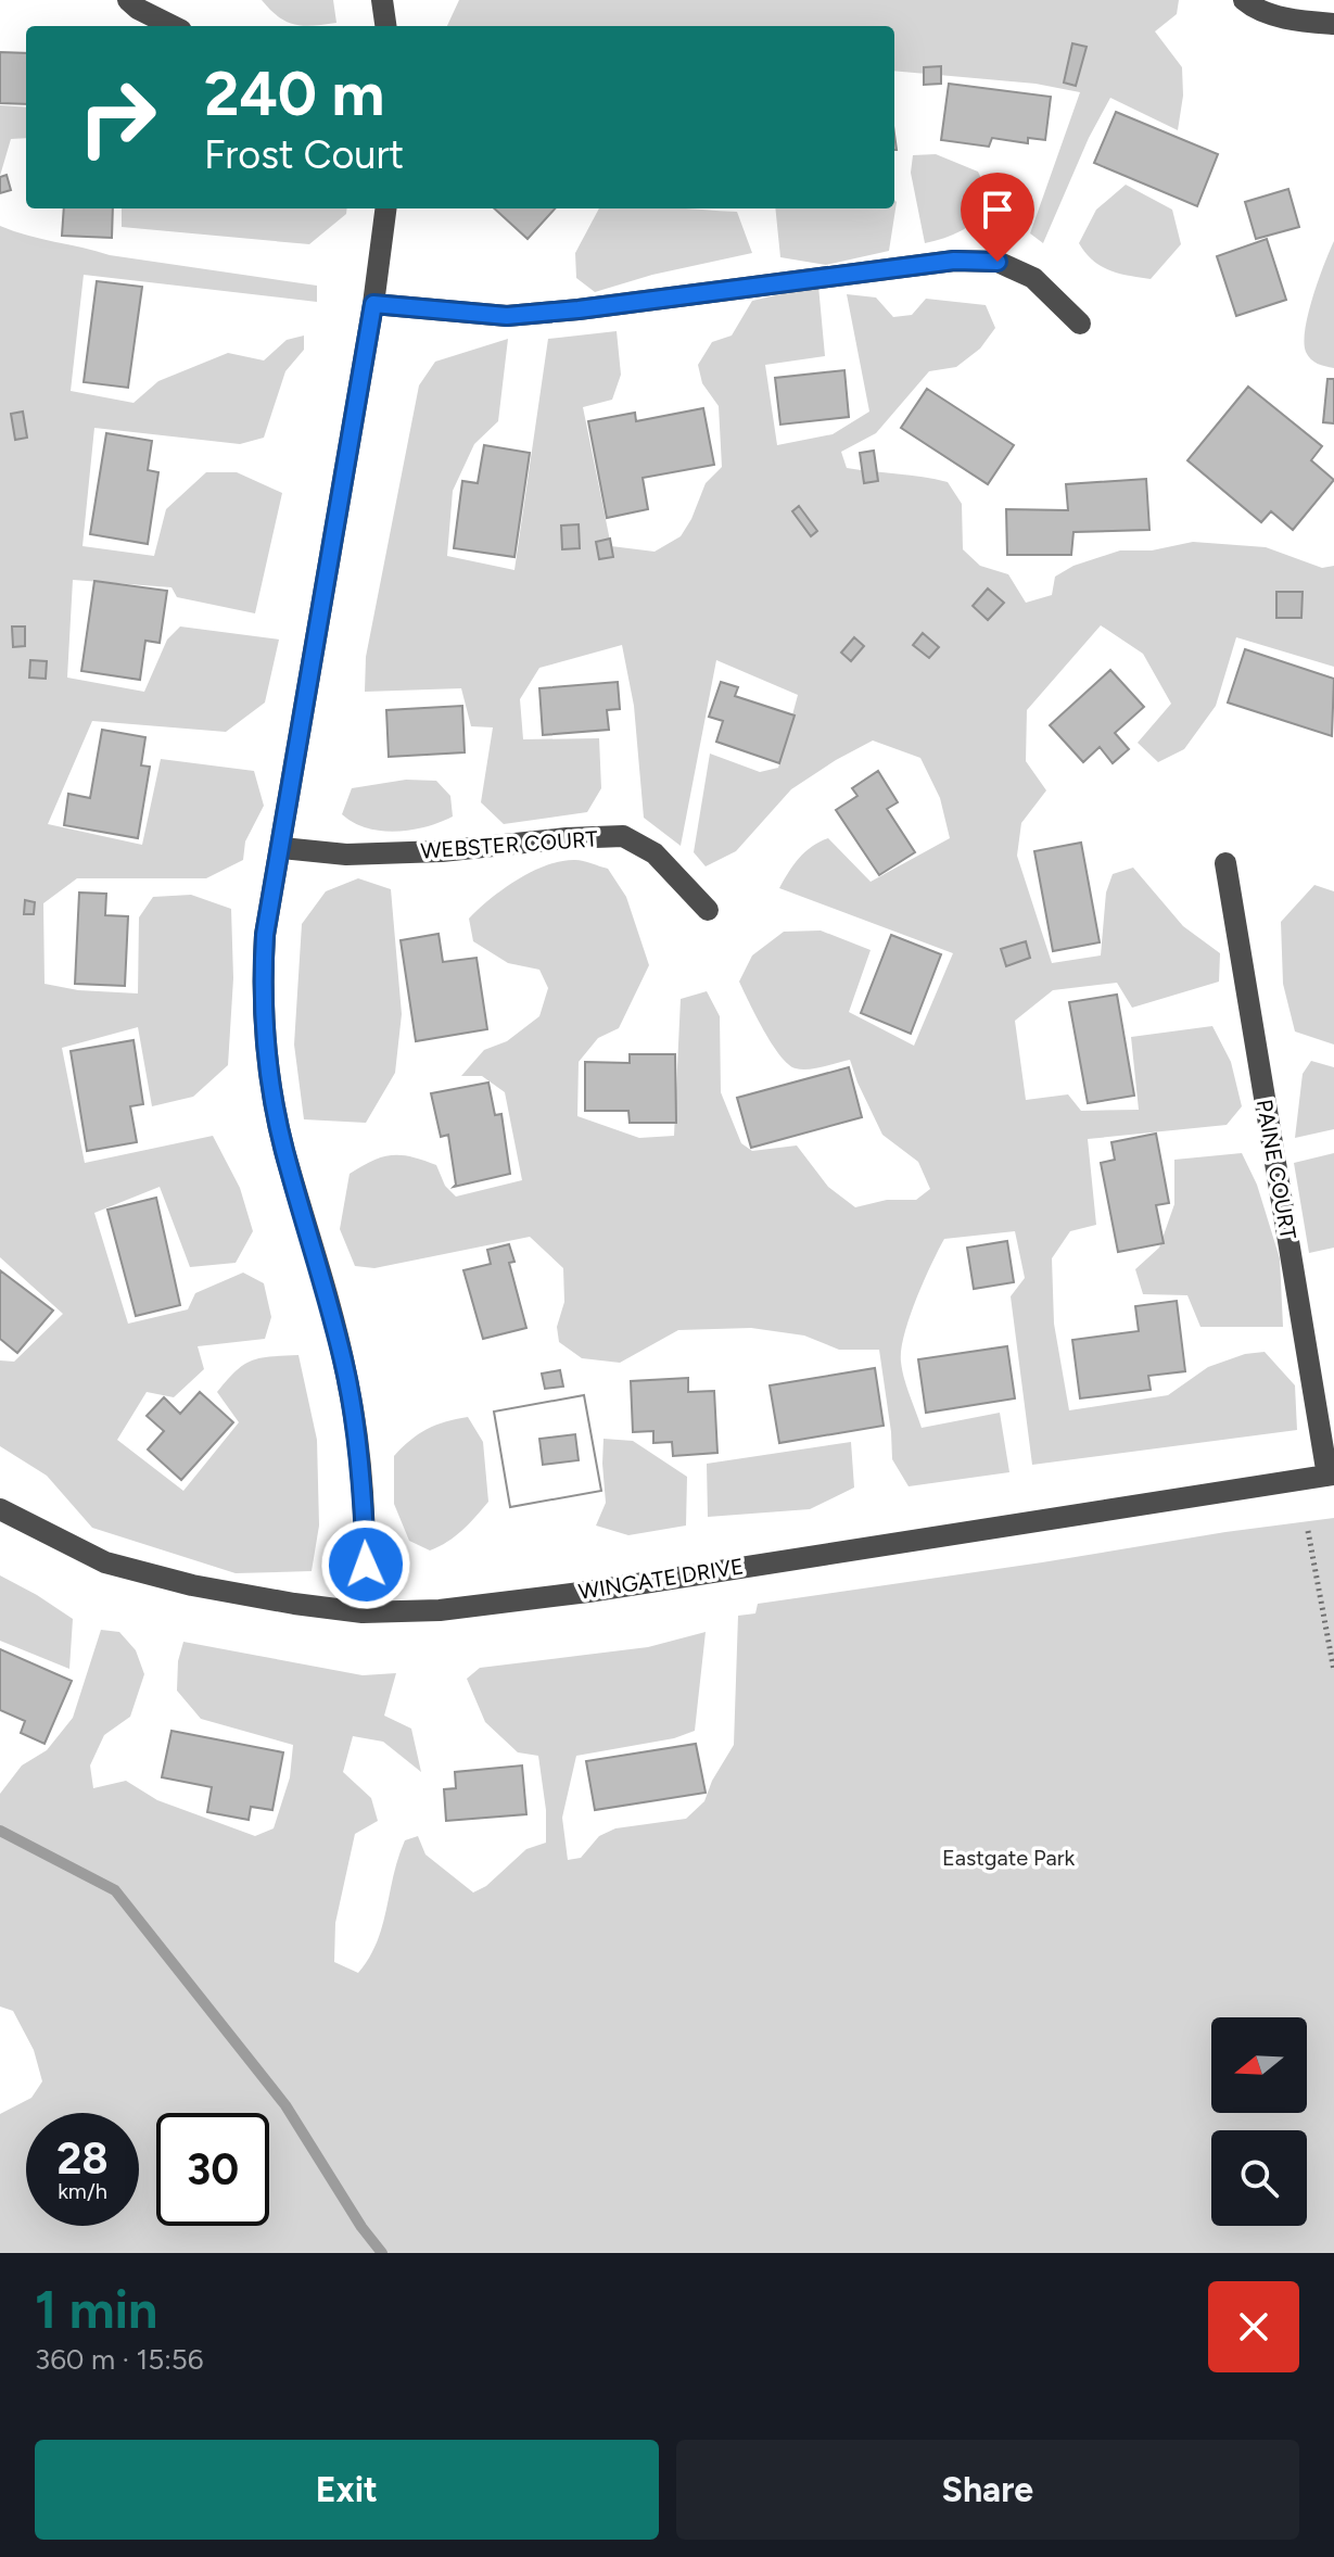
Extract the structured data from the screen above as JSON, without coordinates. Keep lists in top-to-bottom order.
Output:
{
  "streets": {
    "street": ["WEBSTER COURT", "PAINE COURT", "WINGATE DRIVE"]
  },
  "crossings": [
    ["PAINE COURT", "WINGATE DRIVE"]
  ],
  "parks": ["Eastgate Park"],
  "north": "left",
  "page": {
    "turn": ["240 m", "Frost Court"],
    "speed": "28 km/h",
    "limit": "30",
    "heading": ["1 min", "360 m · 15:56"],
    "buttons": ["Exit", "Share"]
  }
}
